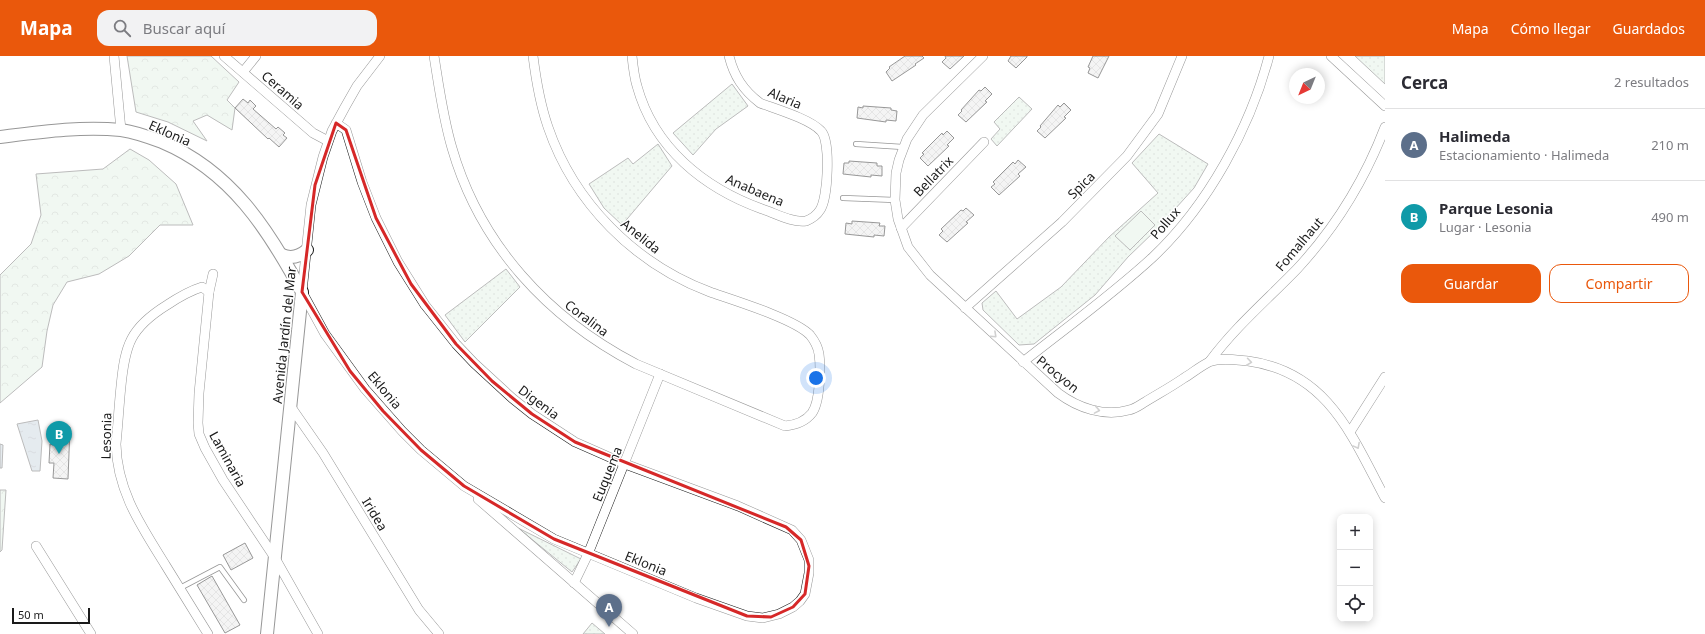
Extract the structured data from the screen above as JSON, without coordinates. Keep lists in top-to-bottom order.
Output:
{
  "streets": {
    "street": [
      "Ceramia",
      "Alaria",
      "Eklonia",
      "Bellatrix",
      "Spica",
      "Anabaena",
      "Pollux",
      "Anelida",
      "Fomalhaut",
      "Coralina",
      "Avenida Jardín del Mar",
      "Procyon",
      "Digenia",
      "Lesonia",
      "Laminaria",
      "Euquema",
      "Iridea"
    ]
  },
  "crossings": [
    ["Ceramia", "Avenida Jardín del Mar"],
    ["Alaria", "Anabaena"],
    ["Eklonia", "Avenida Jardín del Mar"],
    ["Eklonia", "Digenia"],
    ["Eklonia", "Euquema"],
    ["Bellatrix", "Procyon"],
    ["Spica", "Procyon"],
    ["Pollux", "Procyon"],
    ["Anelida", "Coralina"],
    ["Fomalhaut", "Procyon"],
    ["Coralina", "Euquema"],
    ["Avenida Jardín del Mar", "Digenia"],
    ["Avenida Jardín del Mar", "Laminaria"],
    ["Avenida Jardín del Mar", "Iridea"],
    ["Digenia", "Euquema"],
    ["Lesonia", "Laminaria"]
  ],
  "one_way": ["Procyon"],
  "scale_bar": "50 m",
  "north": "bottom left",
  "page": {
    "header": "Mapa",
    "search": "Buscar aquí",
    "nav": ["Mapa", "Cómo llegar", "Guardados"],
    "heading": ["Cerca", "2 resultados"],
    "list": [
      {
        "mark": "A",
        "name": "Halimeda",
        "note": "Estacionamiento · Halimeda",
        "value": "210 m"
      },
      {
        "mark": "B",
        "name": "Parque Lesonia",
        "note": "Lugar · Lesonia",
        "value": "490 m"
      }
    ],
    "buttons": ["Guardar", "Compartir"],
    "pins": ["B", "A"],
    "map_buttons": ["+", "−"],
    "scale": "50 m"
  }
}
